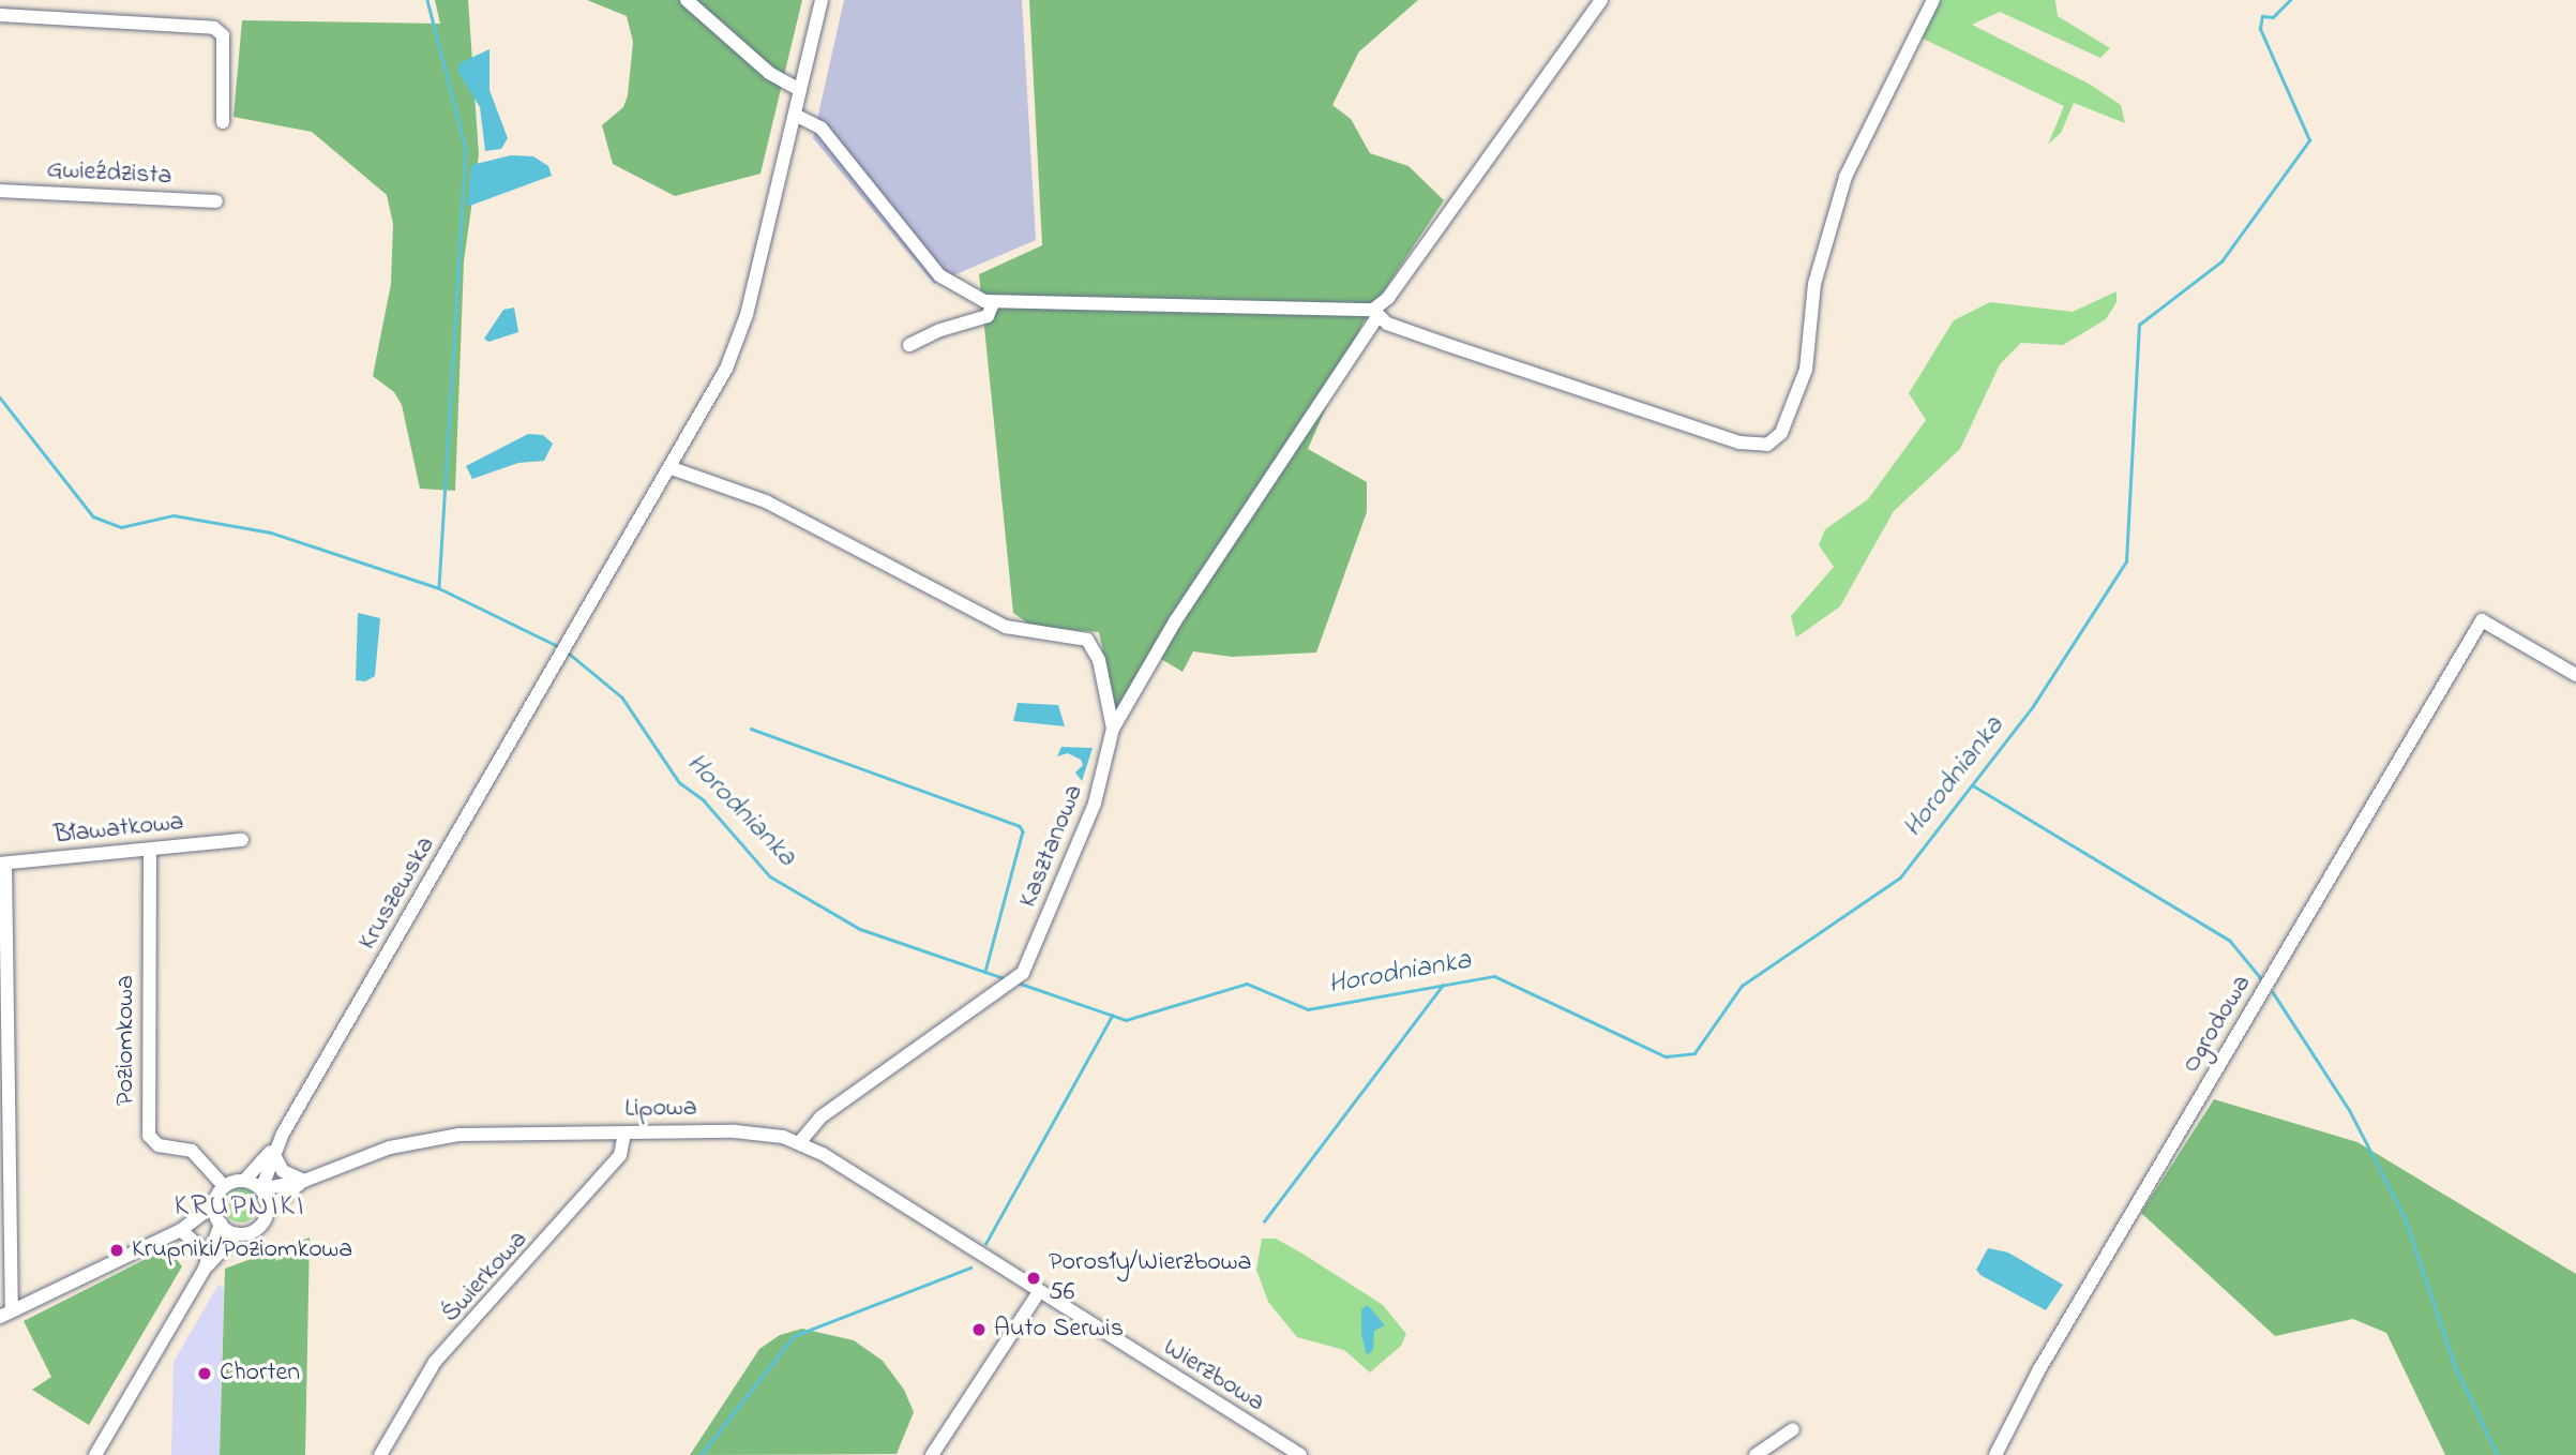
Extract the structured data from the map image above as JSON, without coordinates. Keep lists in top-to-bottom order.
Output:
{
  "streets": {
    "street": [
      "Gwieździsta",
      "Bławatkowa",
      "Kasztanowa",
      "Kruszewska",
      "Ogrodowa",
      "Poziomkowa",
      "Lipowa",
      "Świerkowa",
      "Wierzbowa"
    ]
  },
  "crossings": [
    ["Bławatkowa", "Poziomkowa"],
    ["Kasztanowa", "Lipowa"],
    ["Kruszewska", "Poziomkowa"],
    ["Kruszewska", "Lipowa"],
    ["Poziomkowa", "Lipowa"],
    ["Lipowa", "Świerkowa"],
    ["Lipowa", "Wierzbowa"]
  ],
  "districts": ["KRUPNIKI"],
  "water": ["Horodnianka"],
  "places": [
    "Krupniki/Poziomkowa",
    "Porosły/Wierzbowa 56",
    "Auto Serwis",
    "Chorten"
  ]
}
